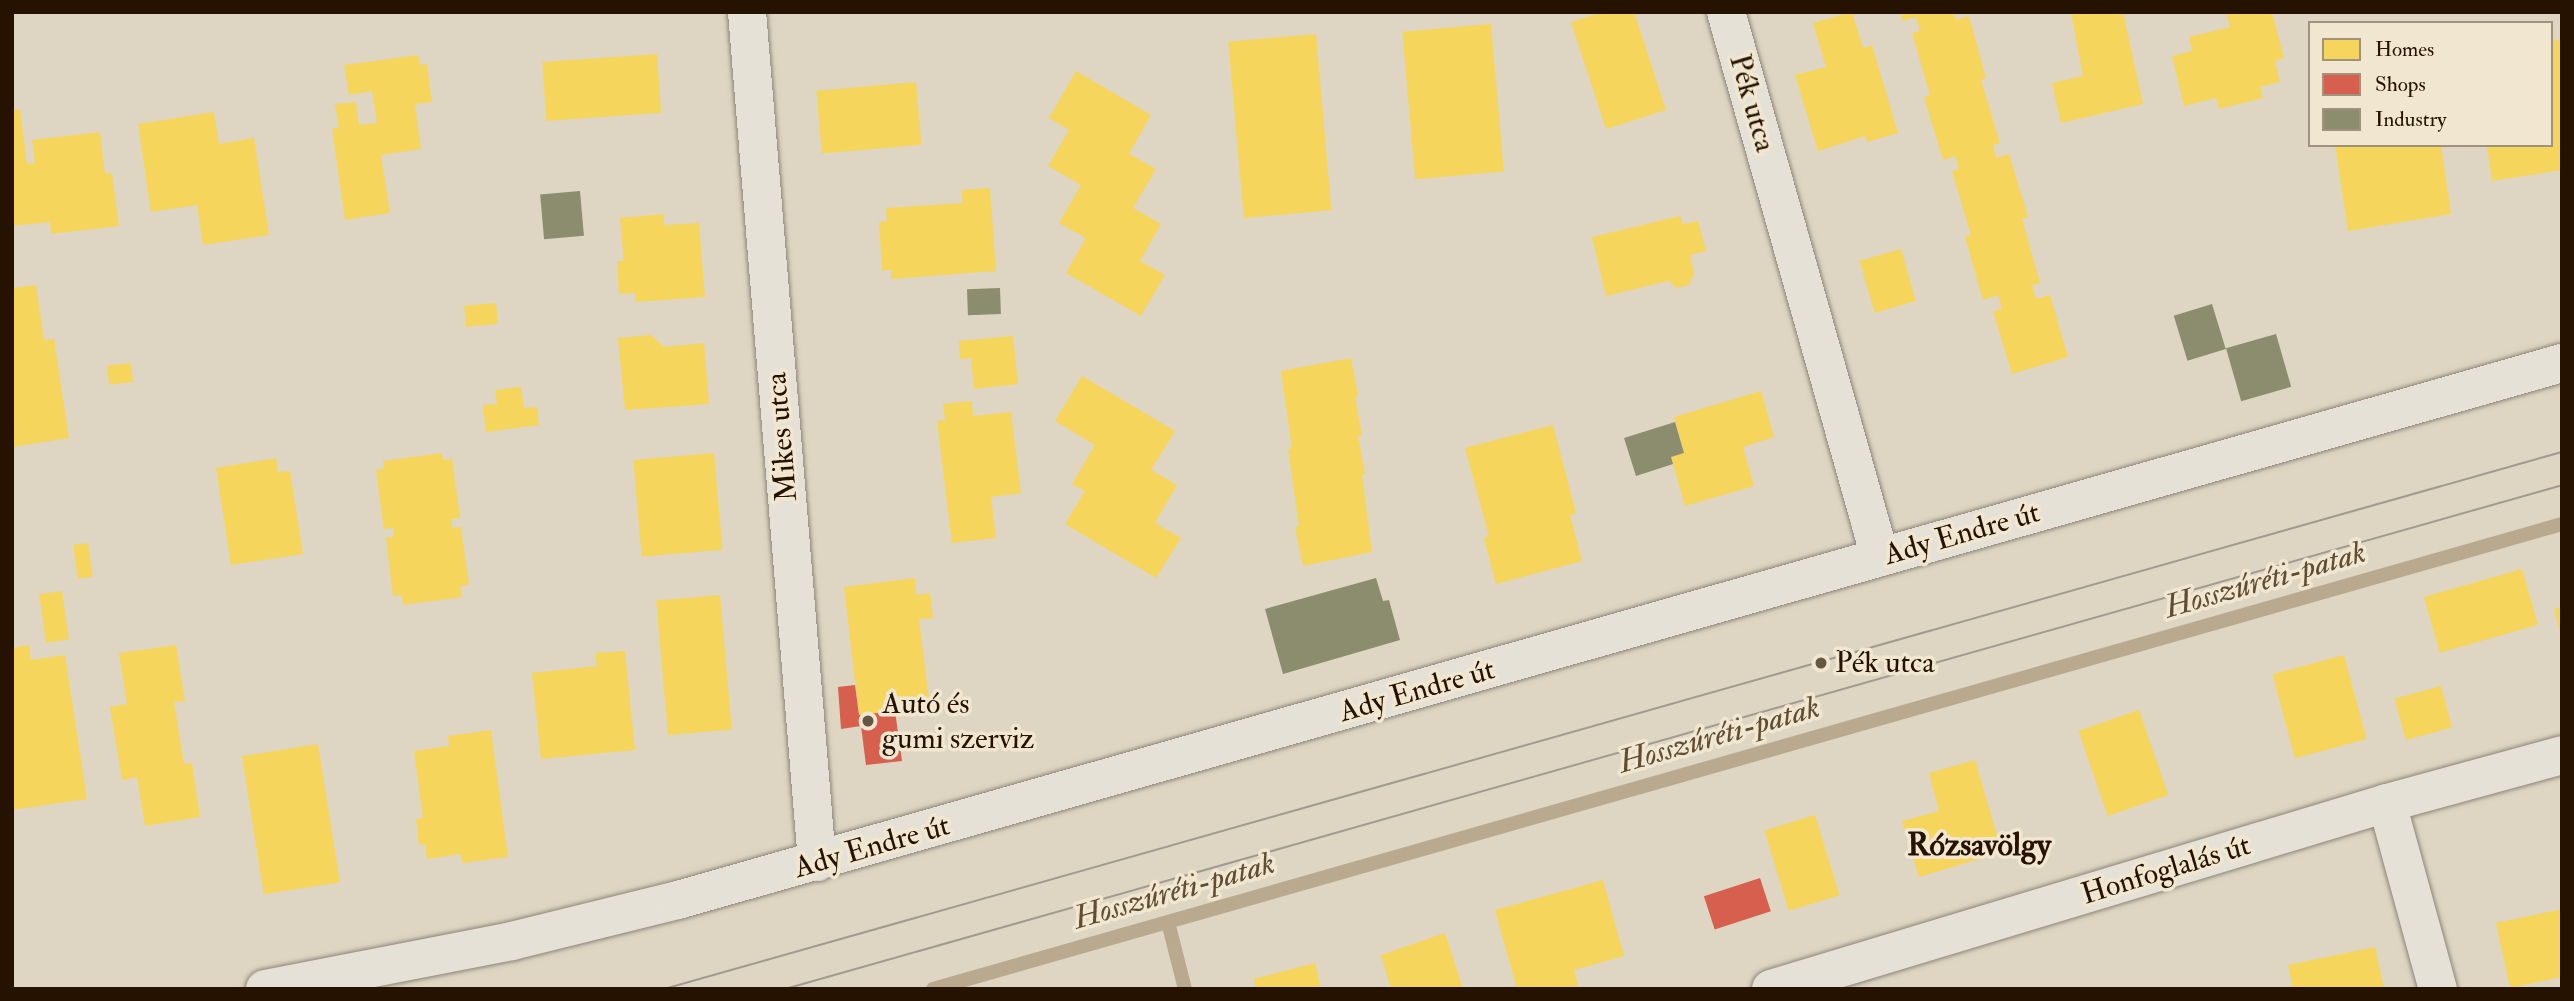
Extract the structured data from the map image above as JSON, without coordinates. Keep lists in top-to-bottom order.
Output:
{
  "streets": {
    "street": [
      "Pék utca",
      "Mikes utca",
      "Ady Endre út",
      "Honfoglalás út"
    ]
  },
  "crossings": [
    ["Pék utca", "Ady Endre út"],
    ["Mikes utca", "Ady Endre út"]
  ],
  "districts": ["Rózsavölgy"],
  "water": ["Hosszúréti-patak"],
  "places": ["Pék utca", "Autó és gumi szerviz"],
  "legend": ["Homes", "Shops", "Industry"]
}
